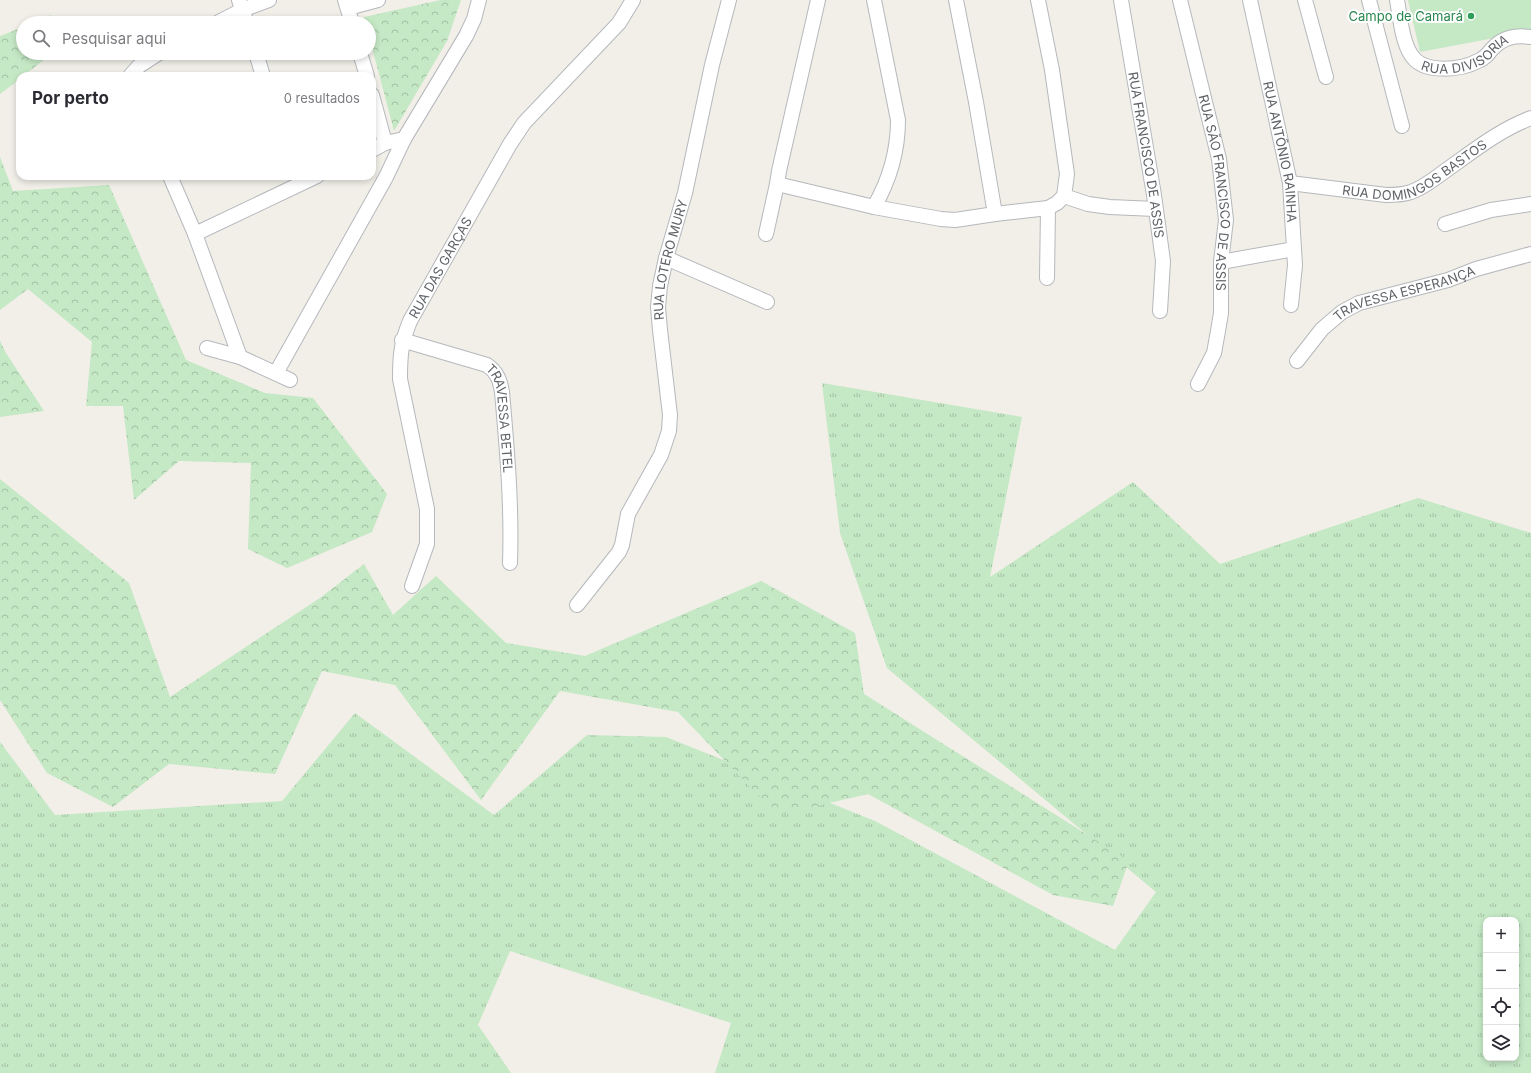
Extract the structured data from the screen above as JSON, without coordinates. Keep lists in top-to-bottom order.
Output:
{
  "streets": {
    "street": [
      "RUA DIVISORIA",
      "RUA ANTÔNIO RAINHA",
      "RUA FRANCISCO DE ASSIS",
      "RUA DOMINGOS BASTOS",
      "RUA SÃO FRANCISCO DE ASSIS",
      "RUA LOTERO MURY",
      "RUA DAS GARÇAS",
      "TRAVESSA ESPERANÇA",
      "TRAVESSA BETEL"
    ]
  },
  "crossings": [
    ["RUA ANTÔNIO RAINHA", "RUA DOMINGOS BASTOS"],
    ["RUA DAS GARÇAS", "TRAVESSA BETEL"]
  ],
  "places": ["Campo de Camará"],
  "page": {
    "search": "Pesquisar aqui",
    "heading": ["Por perto", "0 resultados"],
    "map_buttons": ["+", "−"]
  }
}
